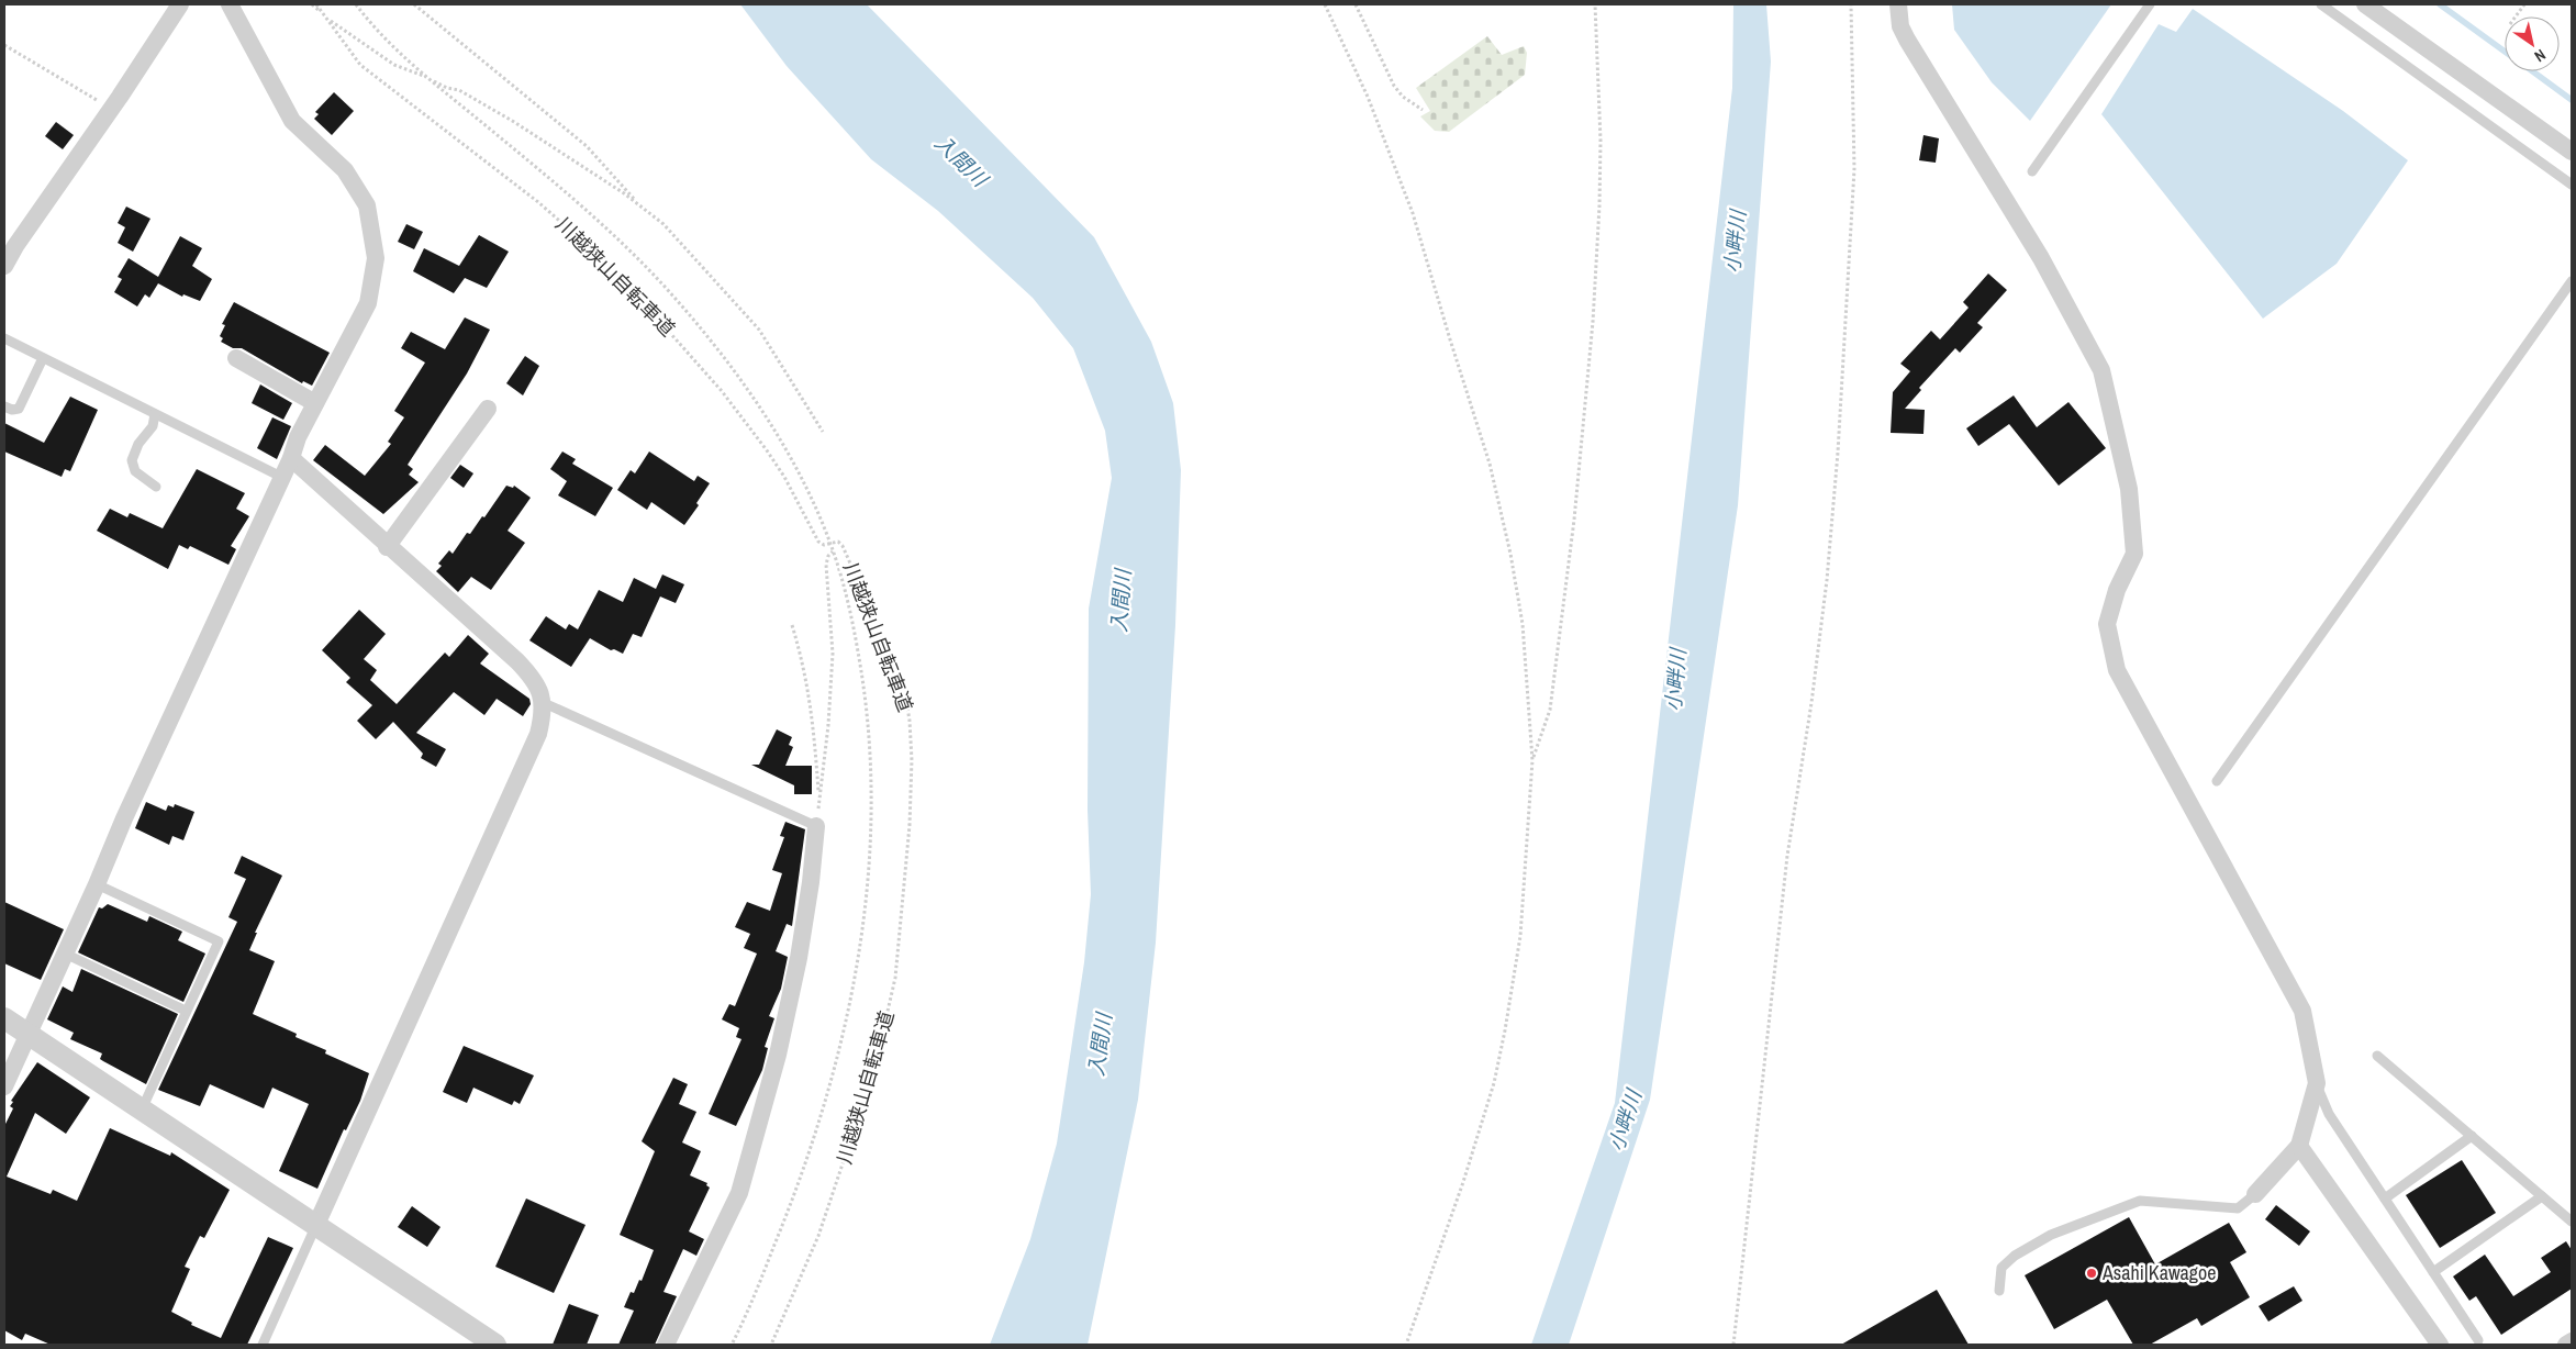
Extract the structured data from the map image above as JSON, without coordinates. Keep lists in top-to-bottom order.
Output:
{
  "streets": {
    "path": ["川越狭山自転車道"]
  },
  "water": ["入間川", "小畔川"],
  "places": ["Asahi Kawagoe"],
  "north": "bottom right"
}
